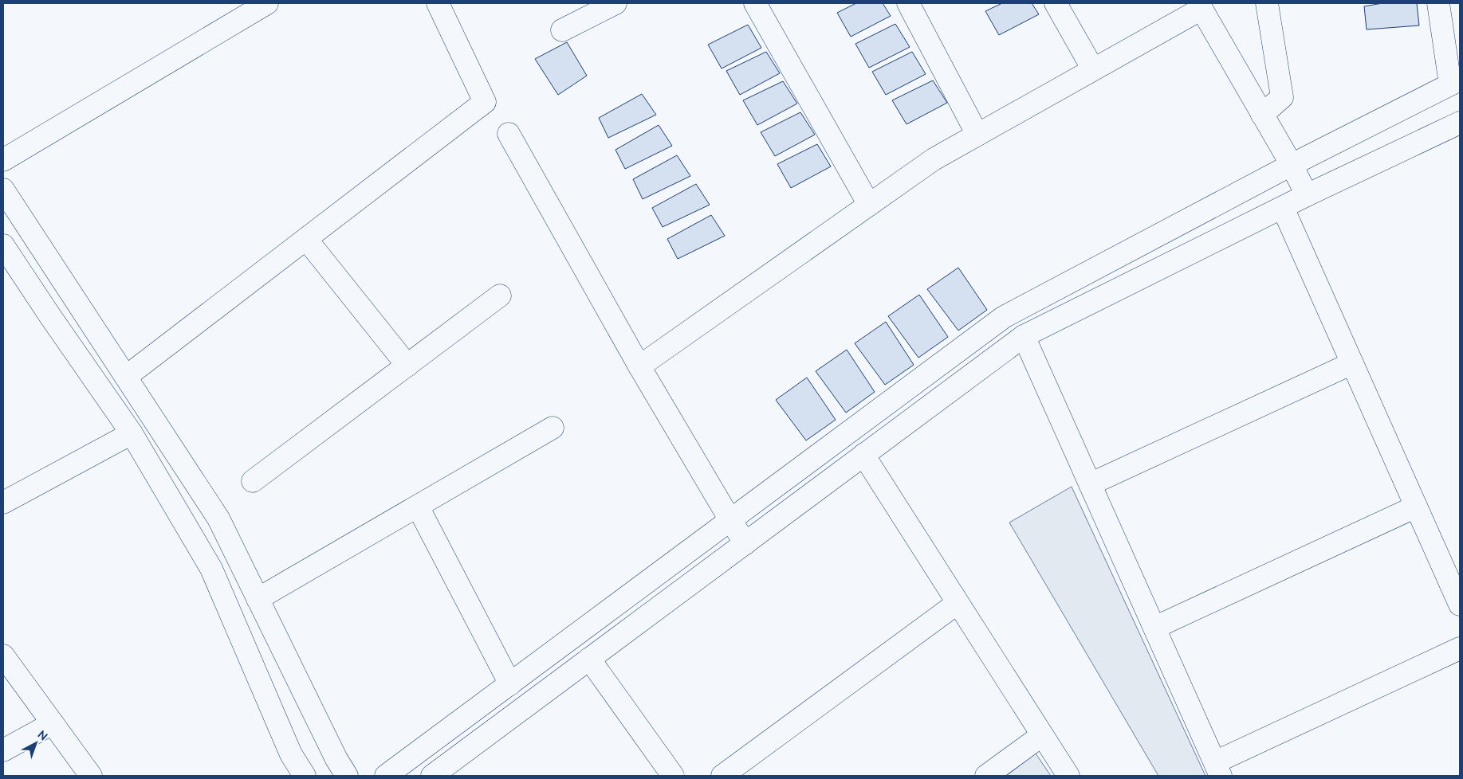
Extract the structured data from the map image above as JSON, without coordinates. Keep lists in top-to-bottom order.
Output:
{
  "north": "top right"
}
